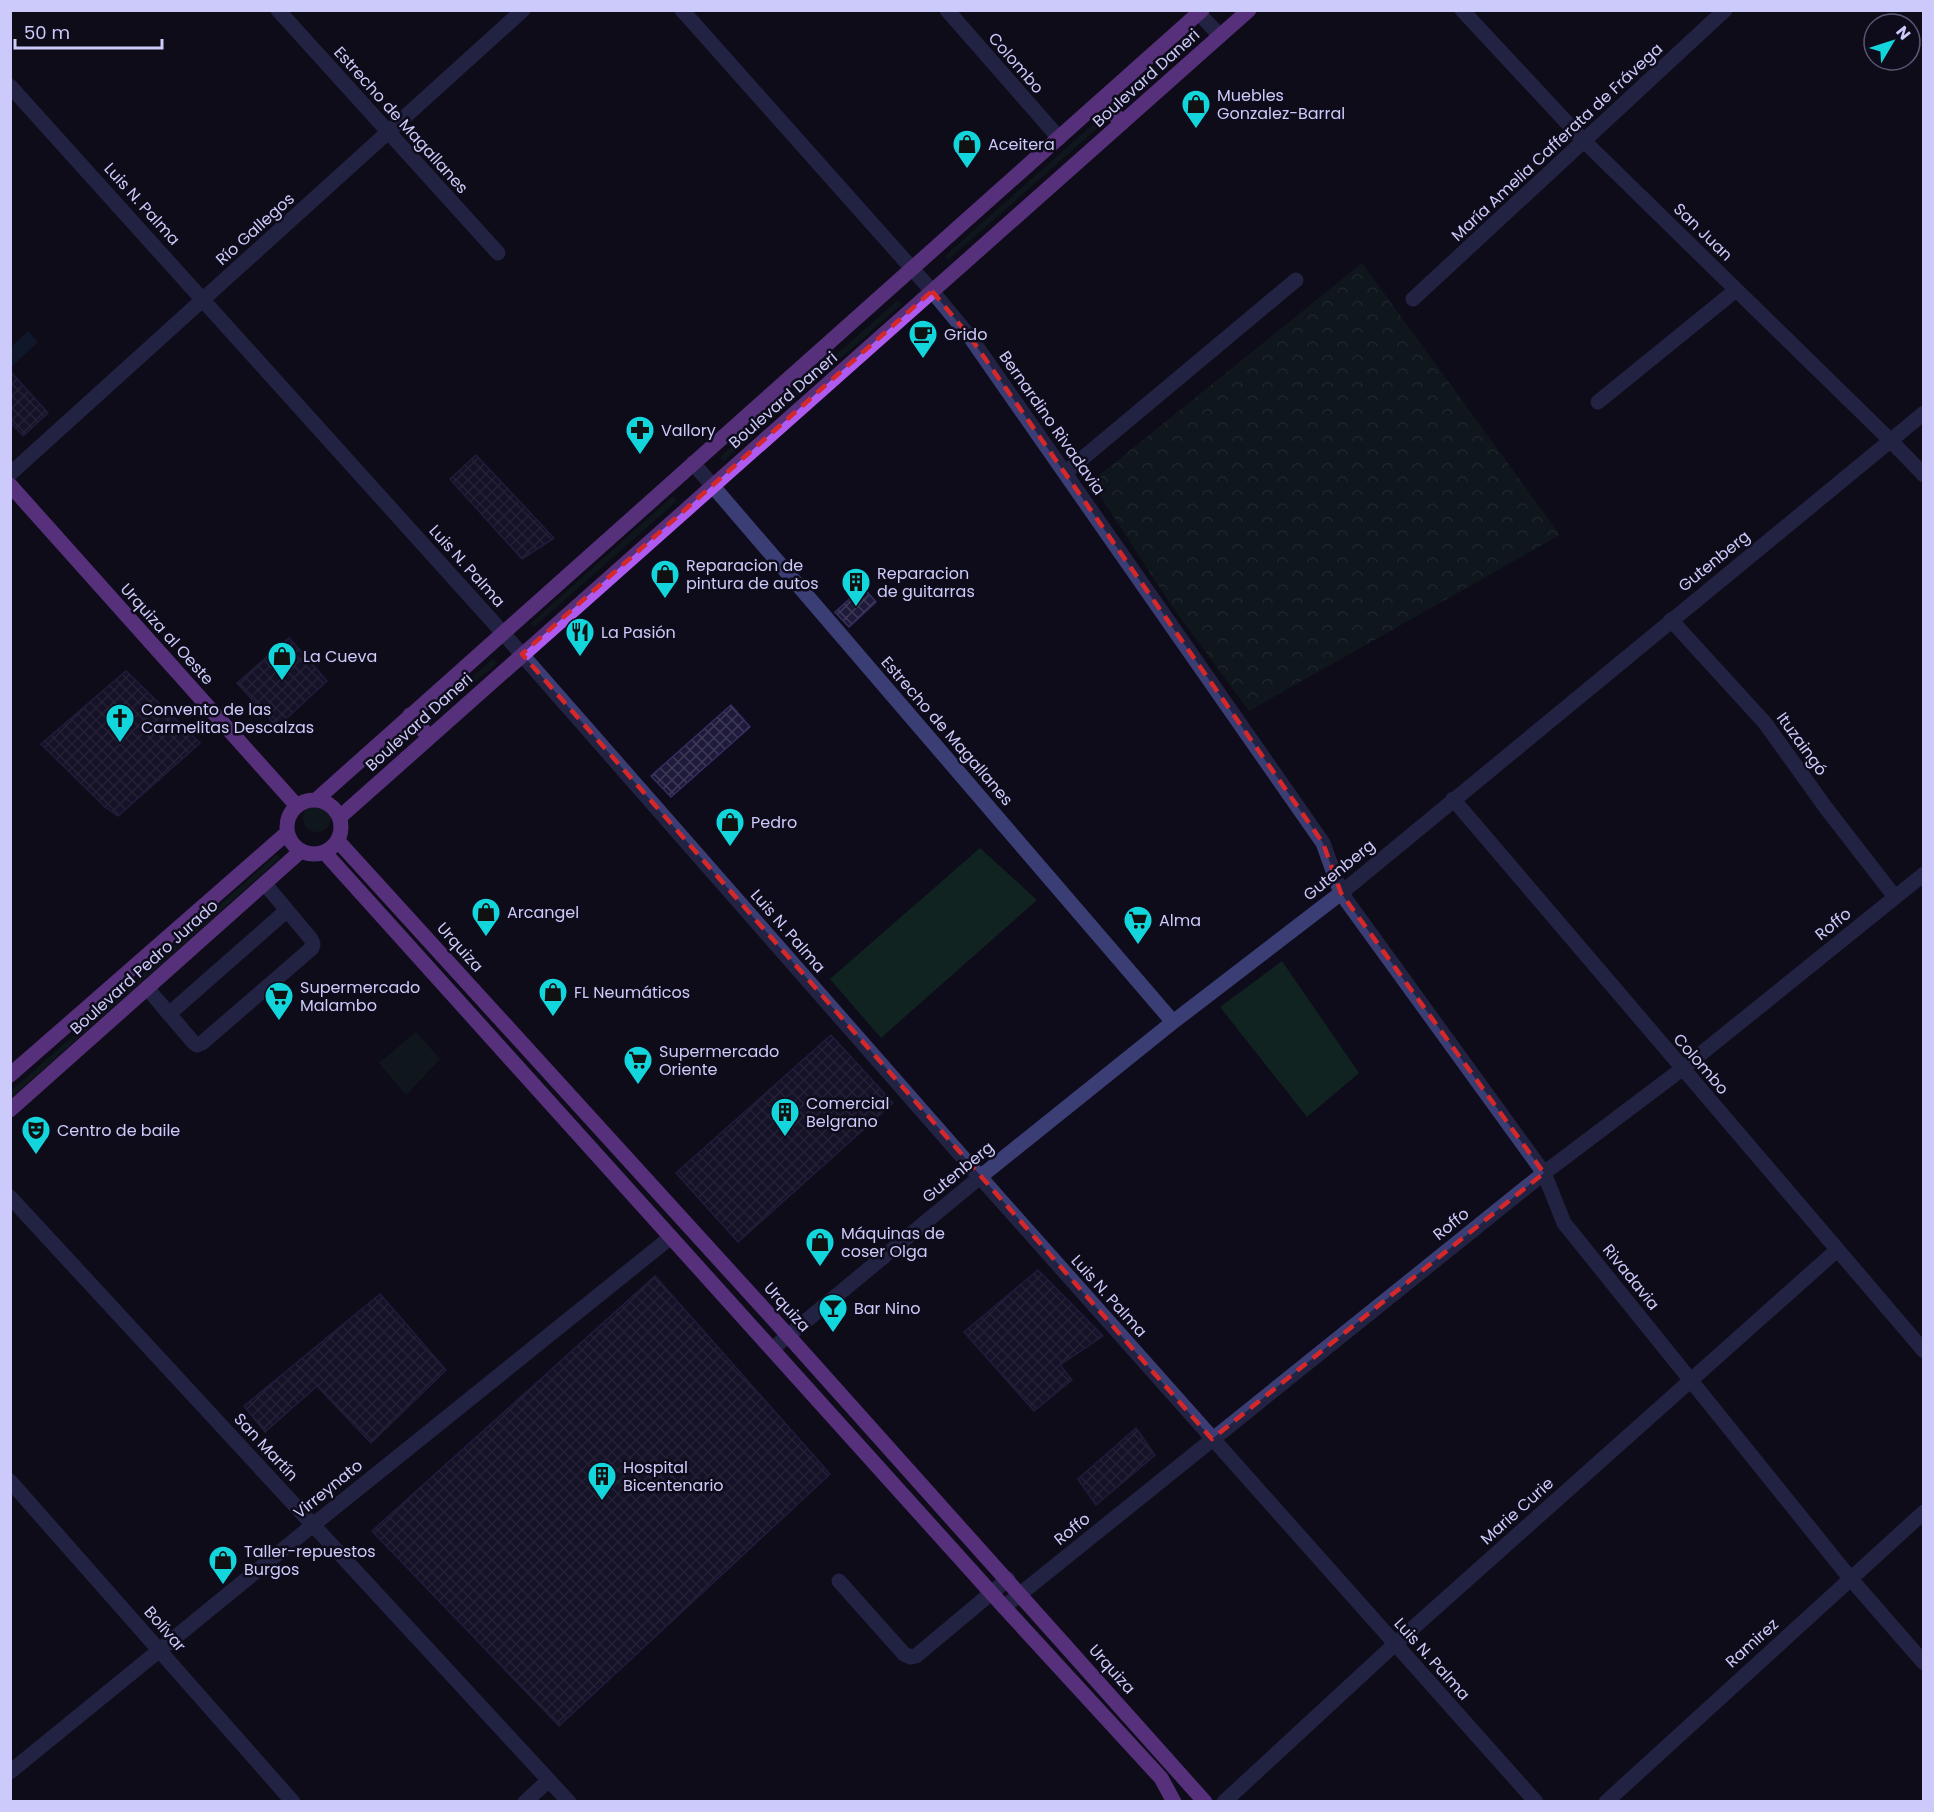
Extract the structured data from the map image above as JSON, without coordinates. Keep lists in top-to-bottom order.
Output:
{
  "streets": {
    "main road": [
      "Boulevard Daneri",
      "Urquiza al Oeste",
      "Urquiza",
      "Boulevard Pedro Jurado"
    ],
    "street": [
      "Colombo",
      "Estrecho de Magallanes",
      "María Amelia Cafferata de Frávega",
      "Luis N. Palma",
      "Río Gallegos",
      "San Juan",
      "Bernardino Rivadavia",
      "Gutenberg",
      "Ituzaingó",
      "Roffo",
      "Rivadavia",
      "San Martín",
      "Virreynato",
      "Marie Curie",
      "Bolívar",
      "Ramirez"
    ]
  },
  "crossings": [
    ["Colombo", "Boulevard Daneri"],
    ["Colombo", "Gutenberg"],
    ["Colombo", "Roffo"],
    ["Colombo", "Marie Curie"],
    ["Boulevard Daneri", "Estrecho de Magallanes"],
    ["Boulevard Daneri", "Luis N. Palma"],
    ["Boulevard Daneri", "Bernardino Rivadavia"],
    ["Boulevard Daneri", "Urquiza al Oeste"],
    ["Boulevard Daneri", "Urquiza"],
    ["Boulevard Daneri", "Boulevard Pedro Jurado"],
    ["Estrecho de Magallanes", "Río Gallegos"],
    ["Estrecho de Magallanes", "Gutenberg"],
    ["María Amelia Cafferata de Frávega", "San Juan"],
    ["Luis N. Palma", "Río Gallegos"],
    ["Luis N. Palma", "Gutenberg"],
    ["Luis N. Palma", "Roffo"],
    ["Luis N. Palma", "Marie Curie"],
    ["San Juan", "Gutenberg"],
    ["Bernardino Rivadavia", "Gutenberg"],
    ["Bernardino Rivadavia", "Rivadavia"],
    ["Gutenberg", "Ituzaingó"],
    ["Gutenberg", "Urquiza"],
    ["Gutenberg", "Rivadavia"],
    ["Urquiza al Oeste", "Urquiza"],
    ["Urquiza al Oeste", "Boulevard Pedro Jurado"],
    ["Ituzaingó", "Roffo"],
    ["Roffo", "Urquiza"],
    ["Roffo", "Rivadavia"],
    ["Urquiza", "Boulevard Pedro Jurado"],
    ["Rivadavia", "Marie Curie"],
    ["Rivadavia", "Ramirez"],
    ["San Martín", "Virreynato"],
    ["Virreynato", "Bolívar"]
  ],
  "places": {
    "shop": [
      "Muebles Gonzalez-Barral",
      "Aceitera",
      "Reparacion de pintura de autos",
      "La Cueva",
      "Pedro",
      "Arcangel",
      "FL Neumáticos",
      "Máquinas de coser Olga",
      "Taller-repuestos Burgos"
    ],
    "cafe": ["Grido"],
    "pharmacy": ["Vallory"],
    "building": ["Reparacion de guitarras", "Comercial Belgrano", "Hospital Bicentenario"],
    "restaurant": ["La Pasión"],
    "church": ["Convento de las Carmelitas Descalzas"],
    "supermarket": ["Alma", "Supermercado Malambo", "Supermercado Oriente"],
    "theatre": ["Centro de baile"],
    "bar": ["Bar Nino"]
  },
  "scale_bar": "50 m",
  "north": "top right"
}
